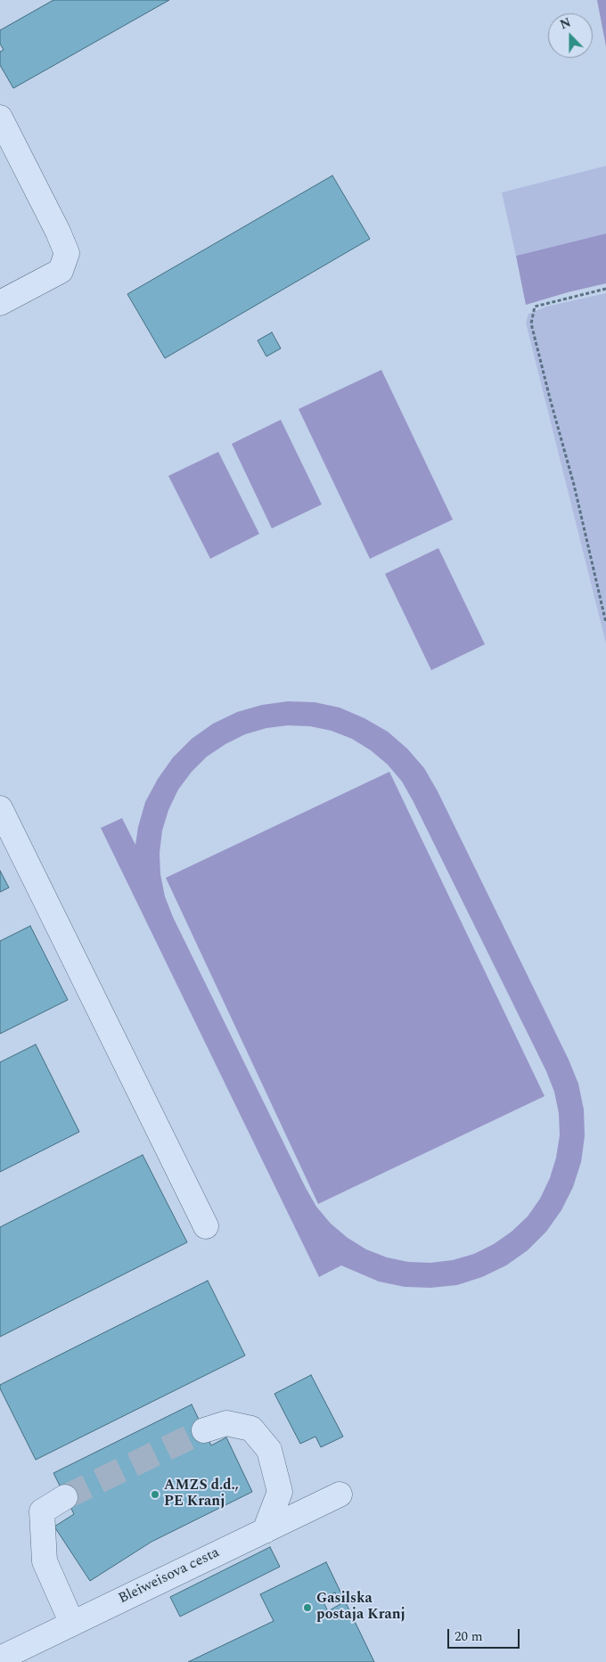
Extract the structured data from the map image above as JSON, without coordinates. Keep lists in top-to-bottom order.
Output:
{
  "streets": {
    "street": ["Bleiweisova cesta"]
  },
  "places": ["AMZS d.d., PE Kranj", "Gasilska postaja Kranj"],
  "scale_bar": "20 m",
  "north": "top"
}
